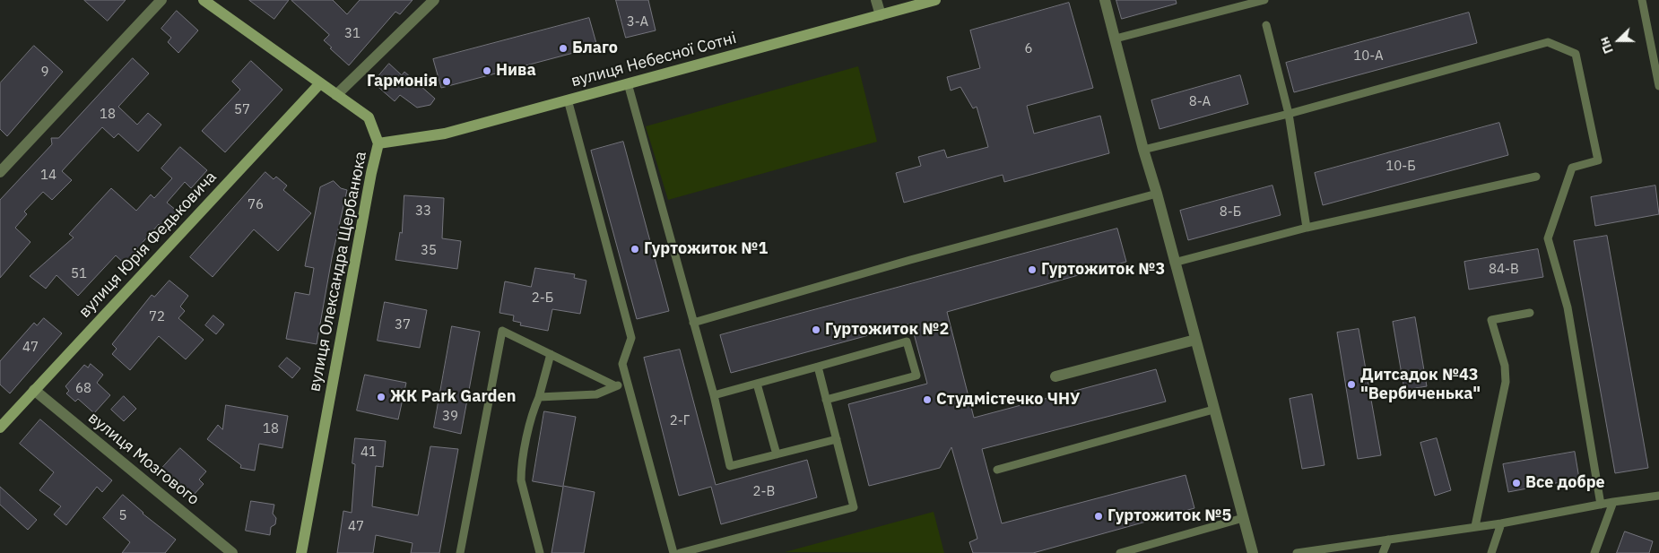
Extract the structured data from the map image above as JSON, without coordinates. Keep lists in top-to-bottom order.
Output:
{
  "streets": {
    "street": [
      "вулиця Небесної Сотні",
      "вулиця Юрія Федьковича",
      "вулиця Олександра Щербанюка",
      "вулиця Мозгового"
    ]
  },
  "crossings": [
    ["вулиця Небесної Сотні", "вулиця Олександра Щербанюка"],
    ["вулиця Юрія Федьковича", "вулиця Олександра Щербанюка"],
    ["вулиця Юрія Федьковича", "вулиця Мозгового"]
  ],
  "places": [
    "Благо",
    "Нива",
    "Гармонія",
    "Гуртожиток №1",
    "Гуртожиток №3",
    "Гуртожиток №2",
    "Дитсадок №43 \"Вербиченька\"",
    "ЖК Park Garden",
    "Студмістечко ЧНУ",
    "Все добре",
    "Гуртожиток №5"
  ],
  "house_numbers": [
    "3-А",
    "31",
    "6",
    "10-А",
    "9",
    "8-А",
    "57",
    "18",
    "10-Б",
    "14",
    "76",
    "33",
    "8-Б",
    "35",
    "84-В",
    "51",
    "2-Б",
    "72",
    "37",
    "47",
    "68",
    "39",
    "2-Г",
    "18",
    "41",
    "2-В",
    "5",
    "47"
  ],
  "north": "left"
}
